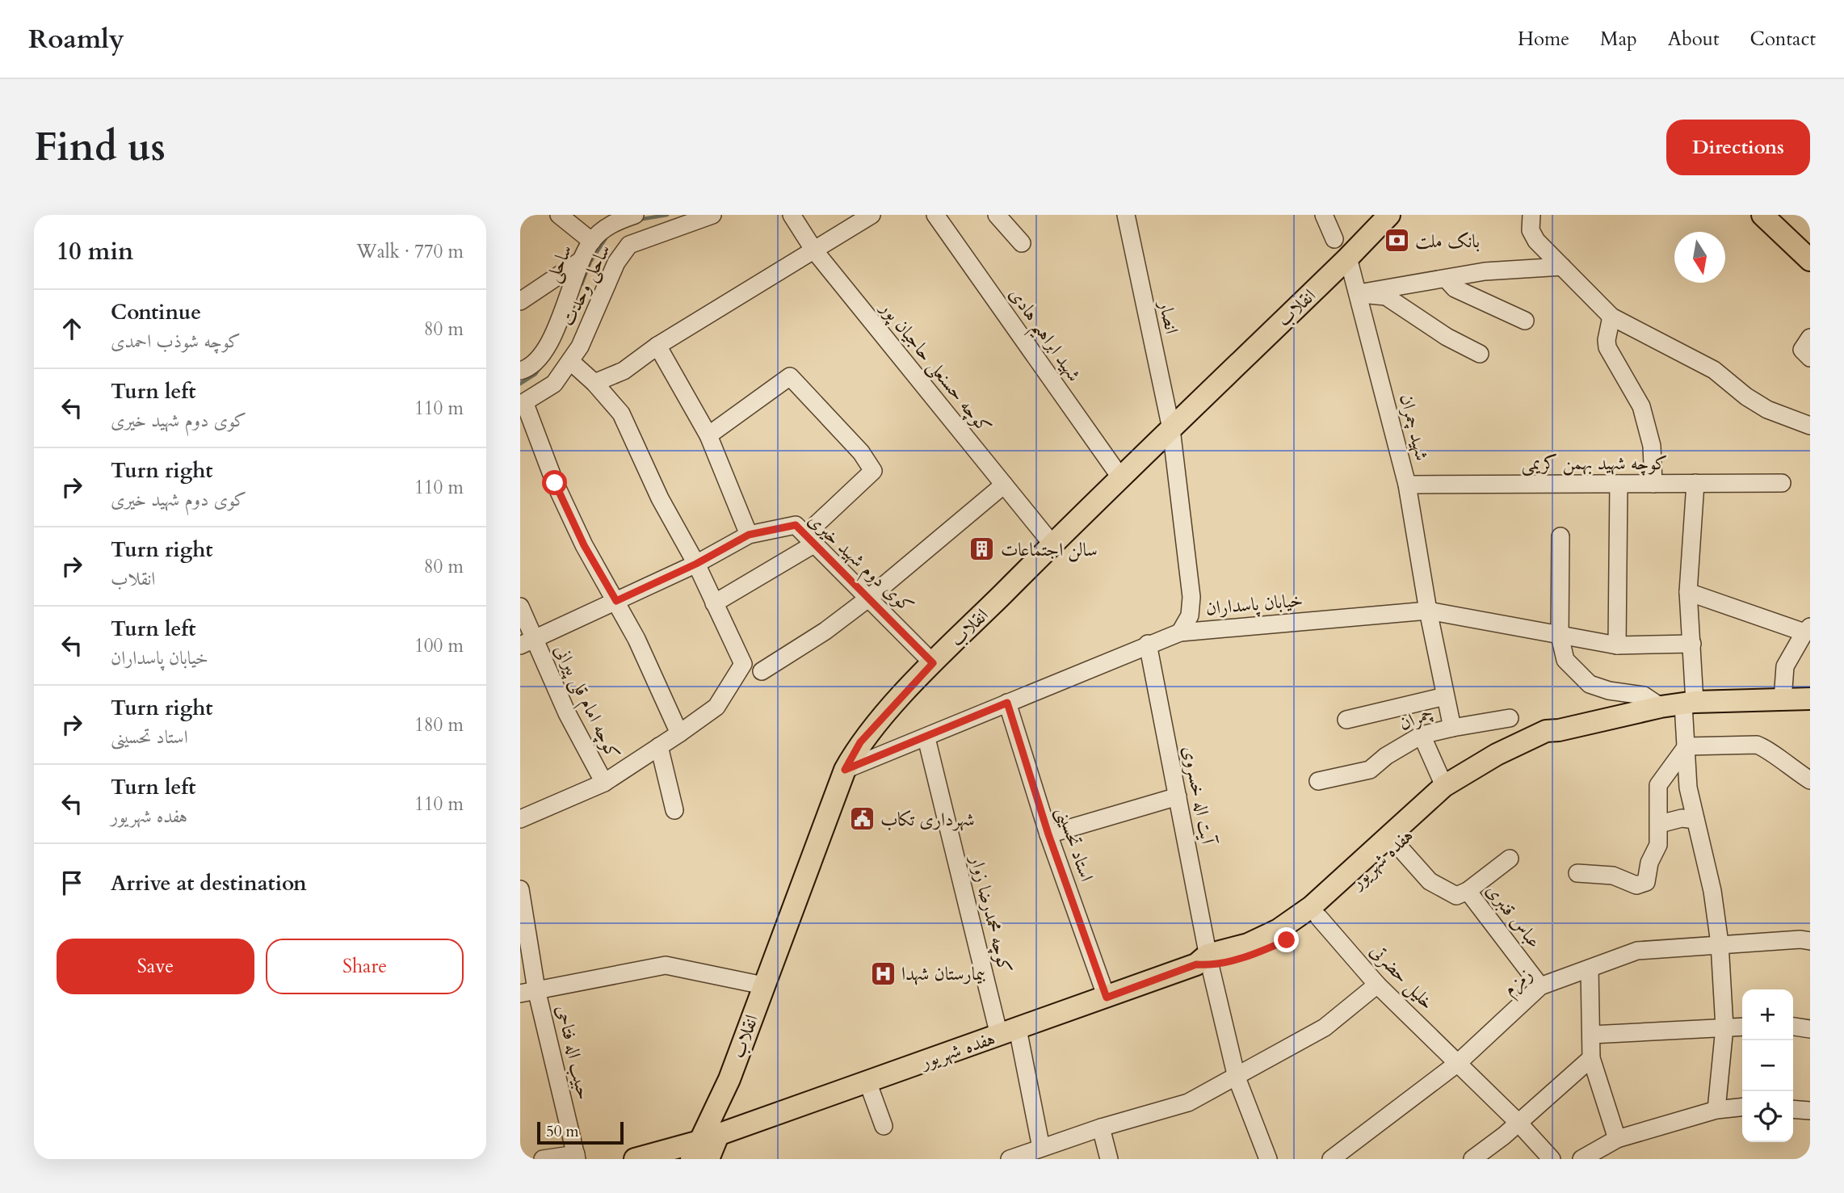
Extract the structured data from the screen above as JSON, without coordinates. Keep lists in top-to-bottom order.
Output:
{
  "streets": {
    "main road": ["انقلاب", "هفده شهریور"],
    "street": [
      "ساحلی",
      "ساحلی وحدت",
      "انصار",
      "شهید ابراهیم هادی",
      "کوچه حسنعلی حاجیان پور",
      "شهید چمران",
      "کوچه شهید بهمن کریمی",
      "کوی دوم شهید خیری",
      "خیابان پاسداران",
      "کوچه امام قلی پیرانی",
      "چمران",
      "آیت اله خسروی",
      "استاد تحسینی",
      "کوچه محمدرضا زوار",
      "عباس قنبری",
      "خلیل حضرتی",
      "زمزم",
      "حبیب اله فتاحی"
    ]
  },
  "crossings": [
    ["انقلاب", "انصار"],
    ["انقلاب", "شهید ابراهیم هادی"],
    ["انقلاب", "کوچه حسنعلی حاجیان پور"],
    ["انقلاب", "شهید چمران"],
    ["انقلاب", "کوی دوم شهید خیری"],
    ["انقلاب", "خیابان پاسداران"],
    ["انقلاب", "هفده شهریور"],
    ["شهید چمران", "کوچه شهید بهمن کریمی"],
    ["شهید چمران", "خیابان پاسداران"],
    ["شهید چمران", "چمران"],
    ["کوی دوم شهید خیری", "کوچه امام قلی پیرانی"],
    ["خیابان پاسداران", "چمران"],
    ["خیابان پاسداران", "آیت اله خسروی"],
    ["خیابان پاسداران", "استاد تحسینی"],
    ["خیابان پاسداران", "کوچه محمدرضا زوار"],
    ["آیت اله خسروی", "هفده شهریور"],
    ["استاد تحسینی", "هفده شهریور"],
    ["هفده شهریور", "کوچه محمدرضا زوار"],
    ["هفده شهریور", "عباس قنبری"],
    ["هفده شهریور", "خلیل حضرتی"],
    ["عباس قنبری", "زمزم"],
    ["خلیل حضرتی", "زمزم"]
  ],
  "places": {
    "bank": ["بانک ملت"],
    "building": ["سالن اجتماعات"],
    "public building": ["شهرداری تکاب"],
    "hospital": ["بیمارستان شهدا"]
  },
  "scale_bar": "50 m",
  "north": "bottom",
  "page": {
    "header": "Roamly",
    "nav": [
      "Home",
      "Map",
      "About",
      "Contact"
    ],
    "buttons": [
      "Directions",
      ["Save", "Share"]
    ],
    "title": "Find us",
    "heading": ["10 min", "Walk · 770 m"],
    "list": [
      ["Continue", "کوچه شوذب احمدی", "80 m"],
      ["Turn left", "کوی دوم شهید خیری", "110 m"],
      ["Turn right", "کوی دوم شهید خیری", "110 m"],
      ["Turn right", "انقلاب", "80 m"],
      ["Turn left", "خیابان پاسداران", "100 m"],
      ["Turn right", "استاد تحسینی", "180 m"],
      ["Turn left", "هفده شهریور", "110 m"],
      "Arrive at destination"
    ],
    "map_buttons": ["+", "−"],
    "scale": "50 m"
  }
}
